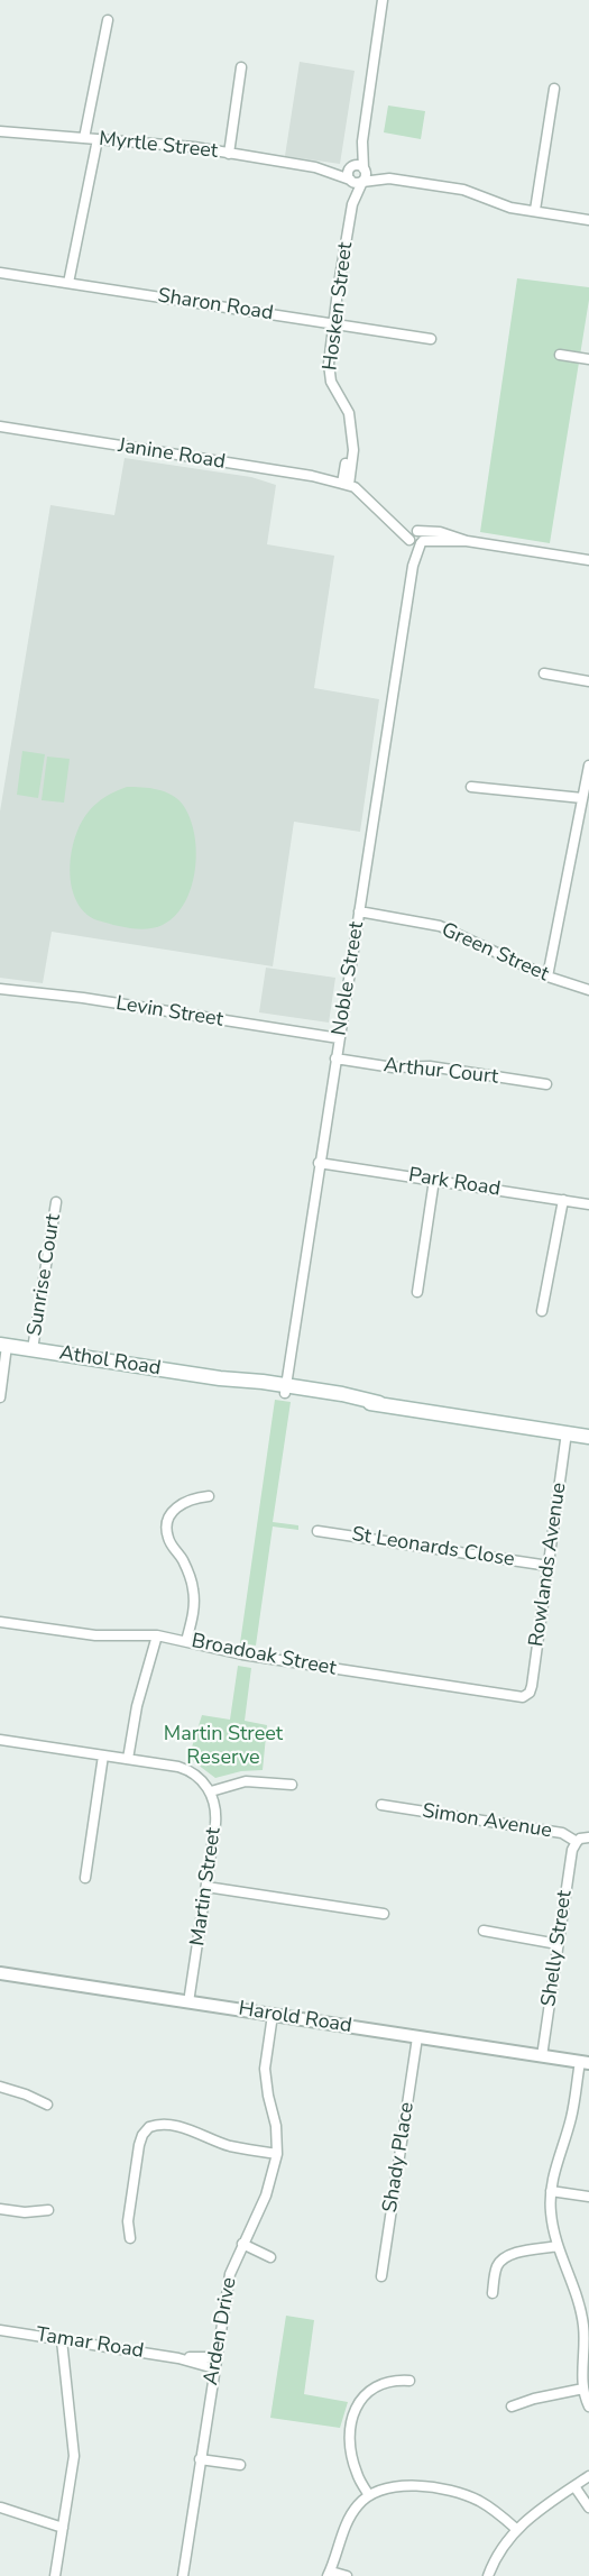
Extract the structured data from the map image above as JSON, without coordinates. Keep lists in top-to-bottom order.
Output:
{
  "streets": {
    "main road": ["Athol Road"],
    "street": [
      "Myrtle Street",
      "Sharon Road",
      "Hosken Street",
      "Janine Road",
      "Green Street",
      "Noble Street",
      "Levin Street",
      "Arthur Court",
      "Park Road",
      "Sunrise Court",
      "St Leonards Close",
      "Rowlands Avenue",
      "Broadoak Street",
      "Simon Avenue",
      "Martin Street",
      "Shelly Street",
      "Harold Road",
      "Shady Place",
      "Arden Drive",
      "Tamar Road"
    ]
  },
  "crossings": [
    ["Myrtle Street", "Hosken Street"],
    ["Sharon Road", "Hosken Street"],
    ["Hosken Street", "Janine Road"],
    ["Green Street", "Noble Street"],
    ["Noble Street", "Levin Street"],
    ["Noble Street", "Arthur Court"],
    ["Noble Street", "Park Road"],
    ["Noble Street", "Athol Road"],
    ["Sunrise Court", "Athol Road"],
    ["Athol Road", "Rowlands Avenue"],
    ["St Leonards Close", "Rowlands Avenue"],
    ["Rowlands Avenue", "Broadoak Street"],
    ["Simon Avenue", "Shelly Street"],
    ["Martin Street", "Harold Road"],
    ["Shelly Street", "Harold Road"],
    ["Harold Road", "Shady Place"],
    ["Harold Road", "Arden Drive"],
    ["Arden Drive", "Tamar Road"]
  ],
  "parks": ["Martin Street Reserve"]
}
